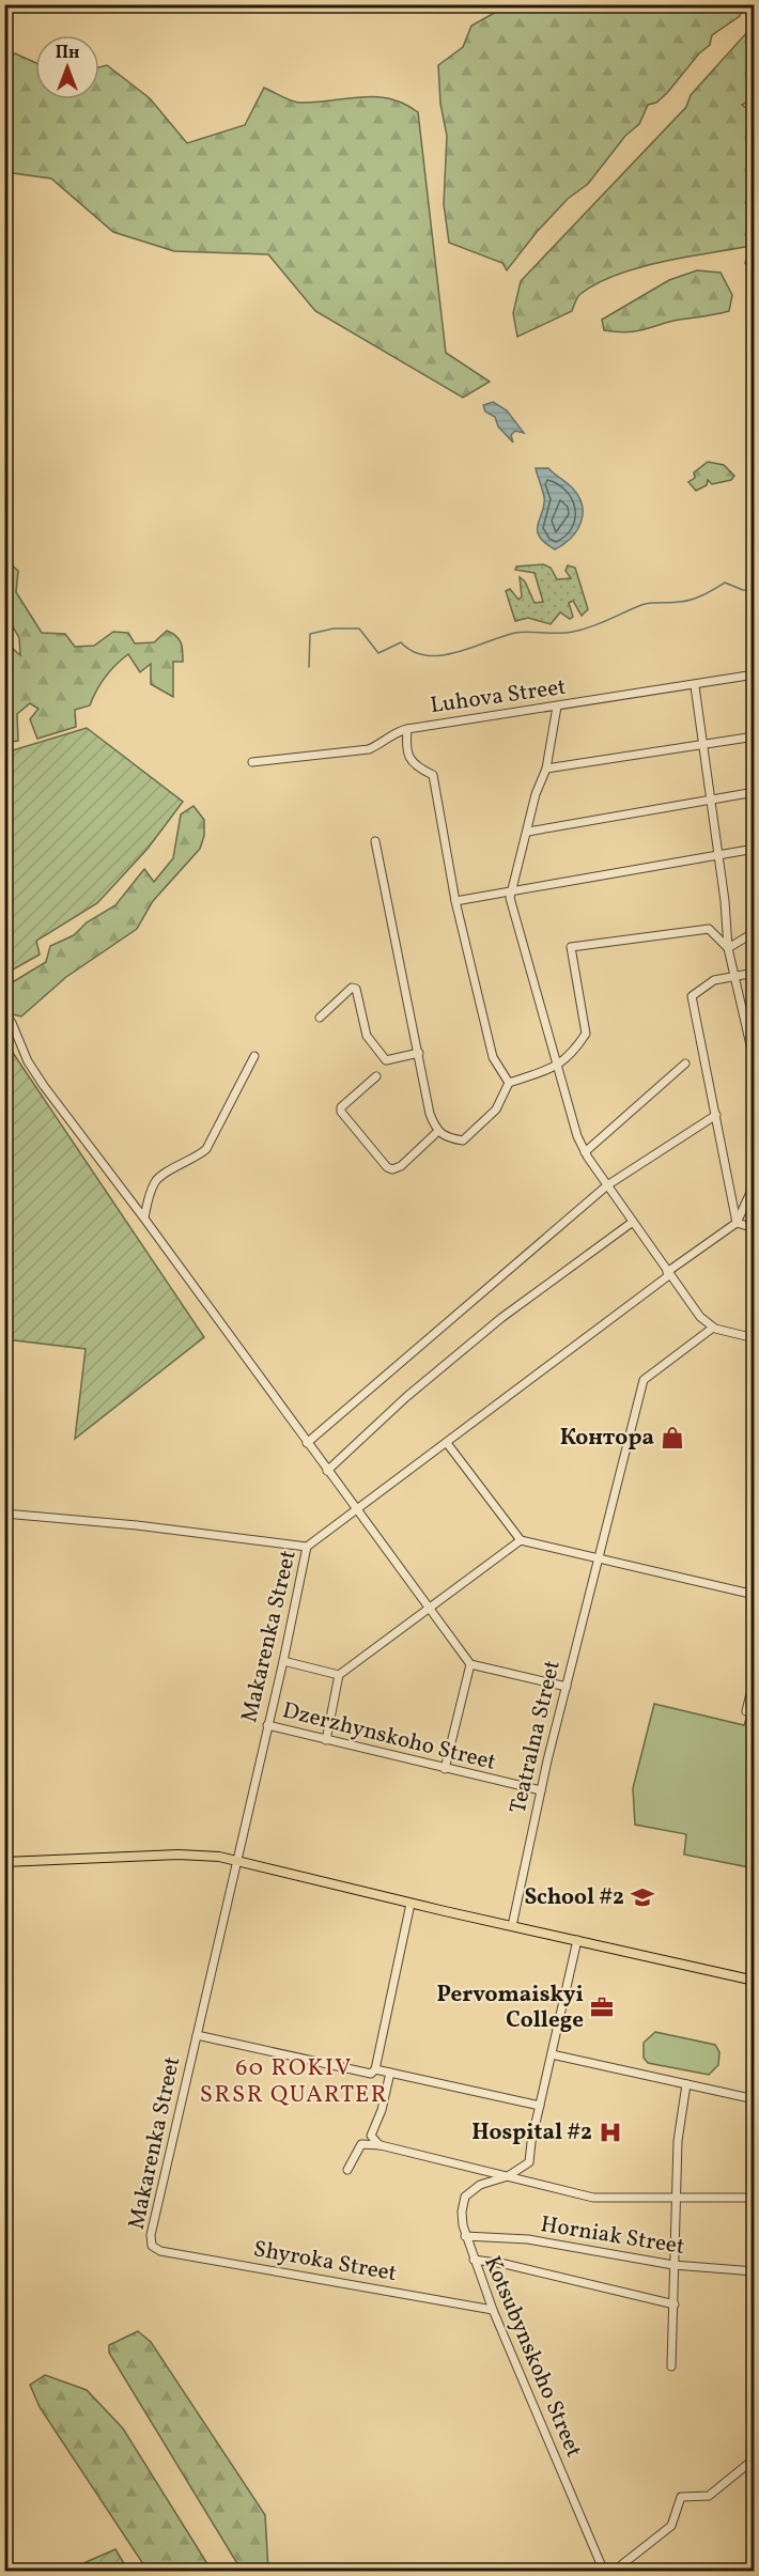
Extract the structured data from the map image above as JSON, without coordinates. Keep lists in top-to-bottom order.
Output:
{
  "streets": {
    "street": [
      "Luhova Street",
      "Makarenka Street",
      "Dzerzhynskoho Street",
      "Teatralna Street",
      "Horniak Street",
      "Shyroka Street",
      "Kotsubynskoho Street"
    ]
  },
  "crossings": [
    ["Makarenka Street", "Dzerzhynskoho Street"],
    ["Makarenka Street", "Shyroka Street"],
    ["Dzerzhynskoho Street", "Teatralna Street"],
    ["Horniak Street", "Kotsubynskoho Street"],
    ["Shyroka Street", "Kotsubynskoho Street"]
  ],
  "districts": ["60 ROKIV SRSR QUARTER"],
  "places": {
    "shop": ["Контора"],
    "school or university": ["School #2"],
    "office": ["Pervomaiskyi College"],
    "hospital": ["Hospital #2"]
  },
  "north": "top"
}
